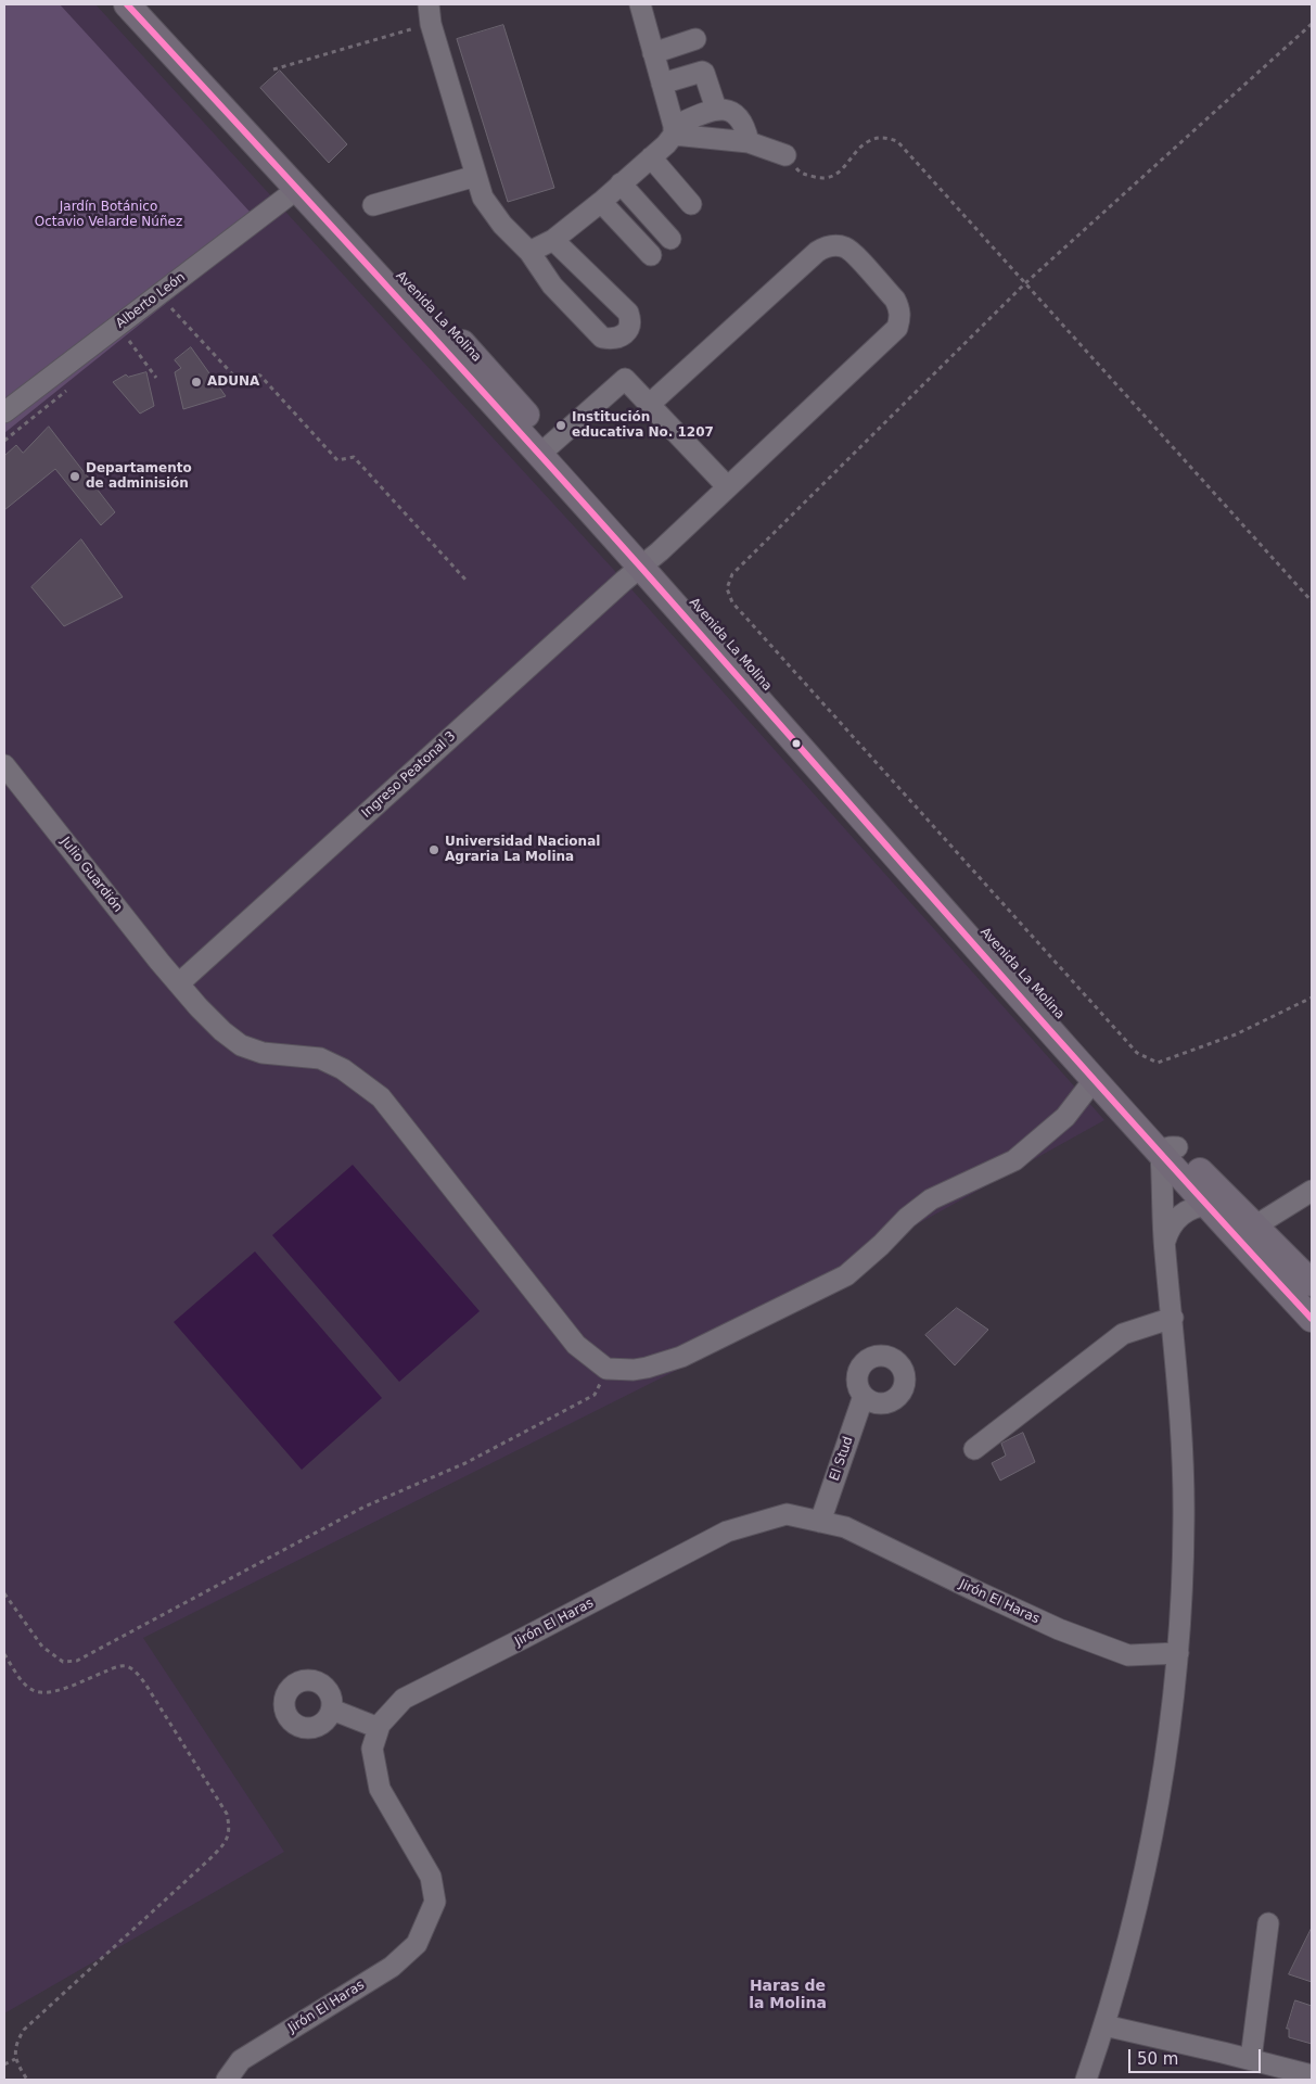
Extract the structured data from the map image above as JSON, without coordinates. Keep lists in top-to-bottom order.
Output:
{
  "streets": {
    "main road": ["Avenida La Molina"],
    "street": [
      "Alberto León",
      "Ingreso Peatonal 3",
      "Julio Guardión",
      "El Stud",
      "Jirón El Haras"
    ]
  },
  "crossings": [
    ["Alberto León", "Avenida La Molina"],
    ["Avenida La Molina", "Ingreso Peatonal 3"],
    ["Ingreso Peatonal 3", "Julio Guardión"],
    ["El Stud", "Jirón El Haras"]
  ],
  "districts": ["Haras de la Molina"],
  "parks": ["Jardín Botánico Octavio Velarde Núñez"],
  "places": [
    "ADUNA",
    "Institución educativa No. 1207",
    "Departamento de adminisión",
    "Universidad Nacional Agraria La Molina"
  ],
  "scale_bar": "50 m"
}
